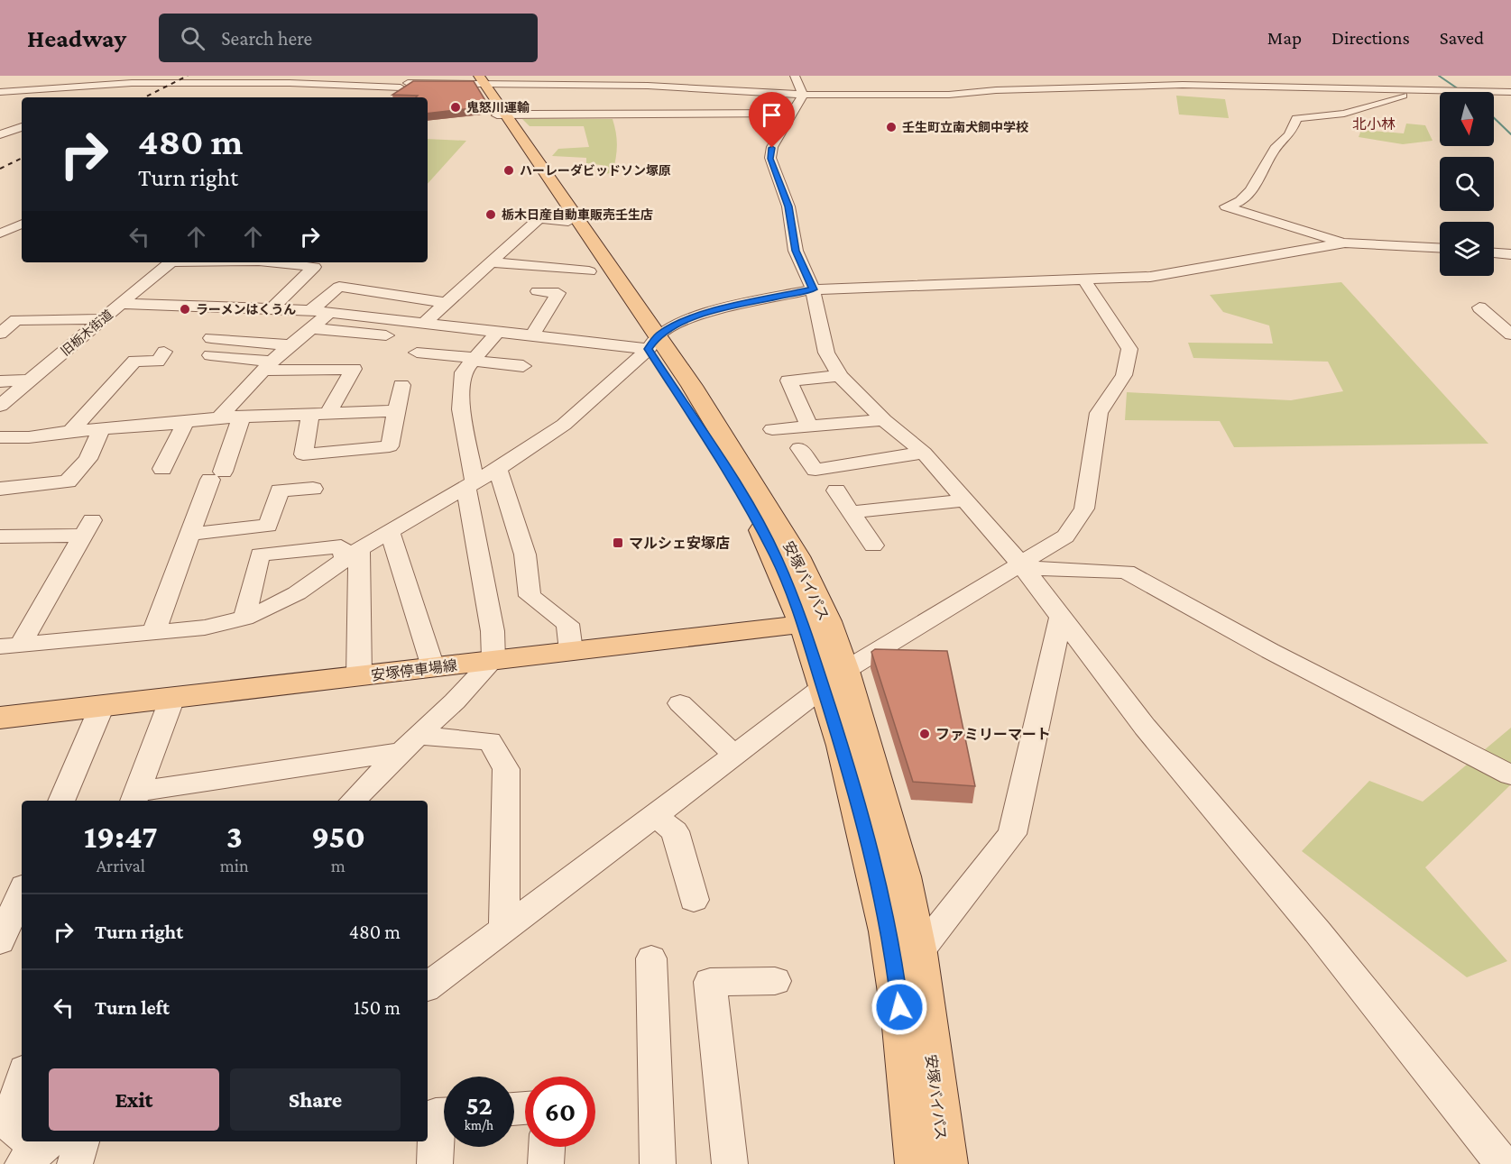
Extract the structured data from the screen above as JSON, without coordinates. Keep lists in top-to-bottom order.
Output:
{
  "streets": {
    "main road": ["安塚バイパス", "安塚停車場線"],
    "street": ["旧栃木街道"]
  },
  "crossings": [
    ["安塚バイパス", "安塚停車場線"]
  ],
  "districts": ["北小林"],
  "places": {
    "other": [
      "鬼怒川運輸",
      "壬生町立南犬飼中学校",
      "ハーレーダビッドソン塚原",
      "栃木日産自動車販売壬生店",
      "ラーメンはくうん",
      "ファミリーマート"
    ],
    "transit": ["マルシェ安塚店"]
  },
  "north": "bottom",
  "page": {
    "header": "Headway",
    "search": "Search here",
    "nav": ["Map", "Directions", "Saved"],
    "turn": ["480 m", "Turn right"],
    "eta": [
      "19:47",
      "Arrival",
      "3",
      "min",
      "950",
      "m"
    ],
    "list": [
      {
        "name": "Turn right",
        "value": "480 m"
      },
      {
        "name": "Turn left",
        "value": "150 m"
      }
    ],
    "buttons": ["Exit", "Share"],
    "speed": "52 km/h",
    "limit": "60"
  }
}
